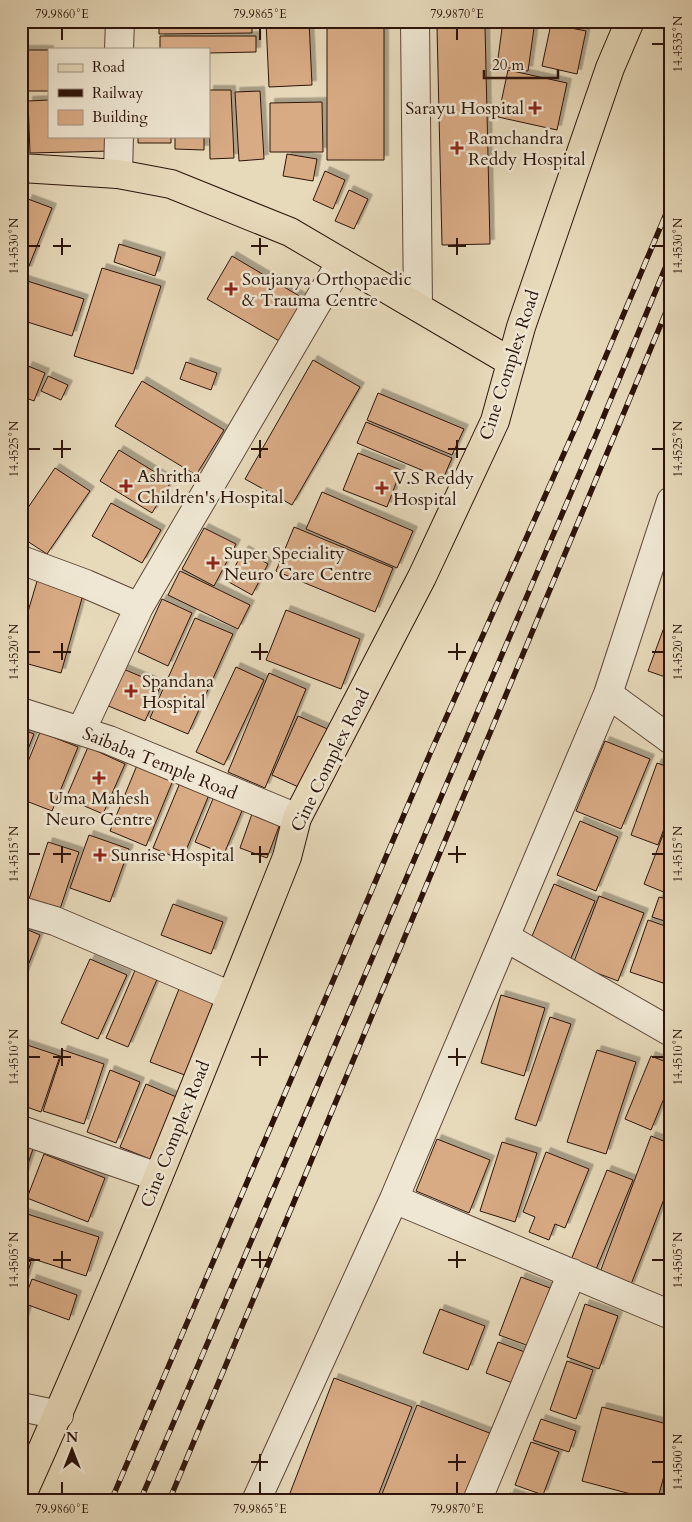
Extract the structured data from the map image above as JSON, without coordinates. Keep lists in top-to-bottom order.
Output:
{
  "streets": {
    "main road": ["Cine Complex Road"],
    "street": ["Saibaba Temple Road"]
  },
  "crossings": [
    ["Cine Complex Road", "Saibaba Temple Road"]
  ],
  "places": {
    "health": [
      "Sarayu Hospital",
      "Ramchandra Reddy Hospital",
      "Soujanya Orthopaedic & Trauma Centre",
      "Ashritha Children's Hospital",
      "V.S Reddy Hospital",
      "Super Speciality Neuro Care Centre",
      "Spandana Hospital",
      "Uma Mahesh Neuro Centre",
      "Sunrise Hospital"
    ]
  },
  "legend": ["Road", "Railway", "Building"],
  "scale_bar": "20 m",
  "north": "top",
  "coordinates": [
    "79.9860°E",
    "79.9865°E",
    "79.9870°E",
    "14.4535°N",
    "14.4530°N",
    "14.4525°N",
    "14.4520°N",
    "14.4515°N",
    "14.4510°N",
    "14.4505°N",
    "14.4500°N"
  ]
}
